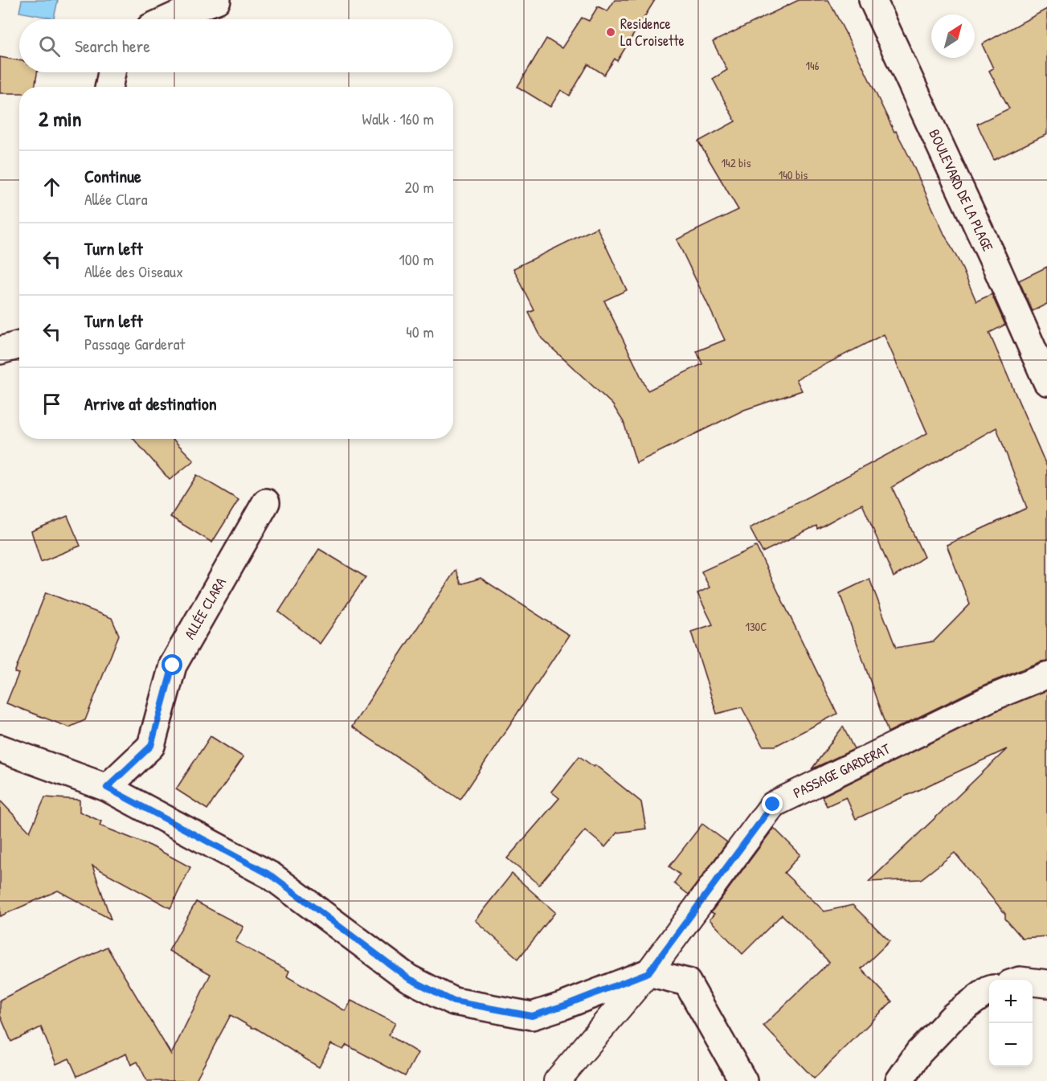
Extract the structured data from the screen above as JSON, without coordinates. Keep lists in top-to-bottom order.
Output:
{
  "streets": {
    "street": ["BOULEVARD DE LA PLAGE", "ALLÉE CLARA", "PASSAGE GARDERAT"]
  },
  "places": ["Residence La Croisette"],
  "house_numbers": [
    "146",
    "142 bis",
    "140 bis",
    "130C"
  ],
  "north": "top right",
  "page": {
    "search": "Search here",
    "heading": ["2 min", "Walk · 160 m"],
    "list": [
      ["Continue", "Allée Clara", "20 m"],
      ["Turn left", "Allée des Oiseaux", "100 m"],
      ["Turn left", "Passage Garderat", "40 m"],
      "Arrive at destination"
    ],
    "map_buttons": ["+", "−"]
  }
}
